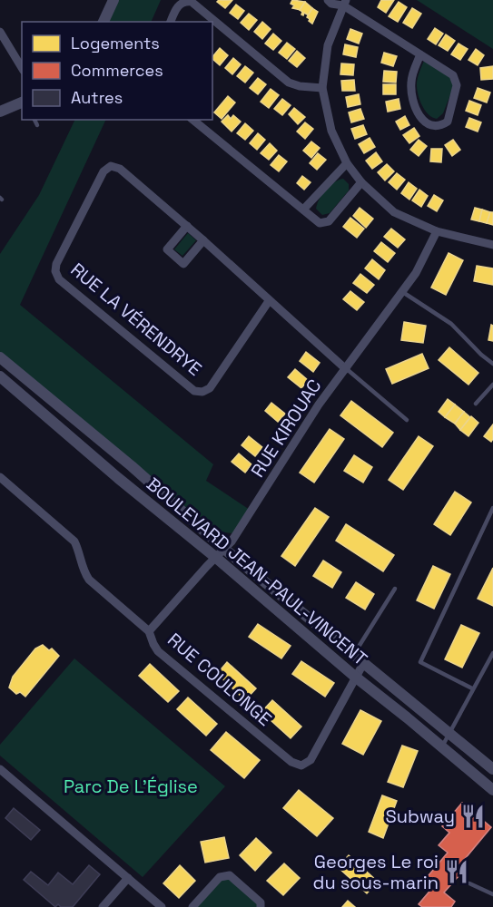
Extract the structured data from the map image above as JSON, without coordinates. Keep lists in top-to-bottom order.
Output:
{
  "streets": {
    "street": [
      "RUE LA VÉRENDRYE",
      "RUE KIROUAC",
      "BOULEVARD JEAN-PAUL-VINCENT",
      "RUE COULONGE"
    ]
  },
  "crossings": [
    ["RUE LA VÉRENDRYE", "RUE KIROUAC"],
    ["RUE KIROUAC", "BOULEVARD JEAN-PAUL-VINCENT"],
    ["RUE KIROUAC", "RUE COULONGE"],
    ["BOULEVARD JEAN-PAUL-VINCENT", "RUE COULONGE"]
  ],
  "parks": ["Parc De L'Église"],
  "places": {
    "restaurant": ["Subway", "Georges Le roi du sous-marin"]
  },
  "legend": ["Logements", "Commerces", "Autres"]
}
